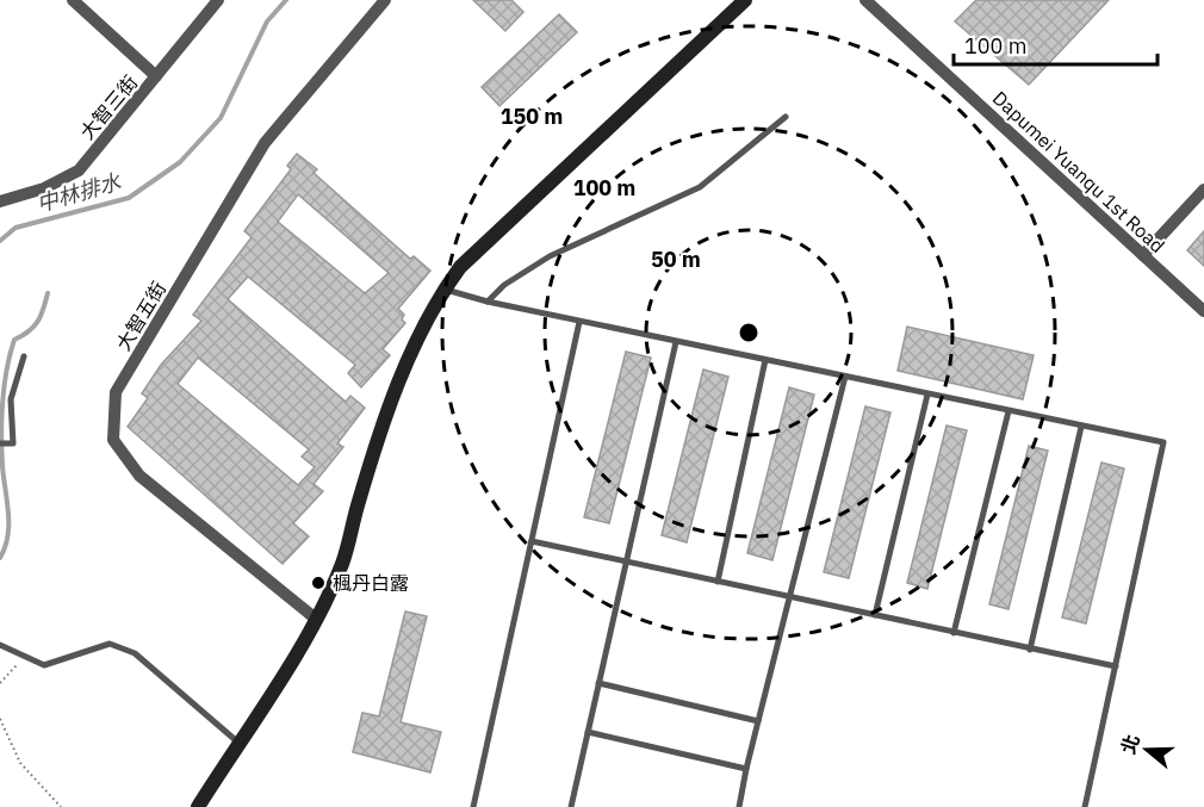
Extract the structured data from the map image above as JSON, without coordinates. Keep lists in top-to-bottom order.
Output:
{
  "streets": {
    "street": ["大智三街", "Dapumei Yuanqu 1st Road", "大智五街"]
  },
  "water": ["中林排水"],
  "places": ["楓丹白露"],
  "scale_bar": "100 m",
  "north": "left",
  "rings": ["150 m", "100 m", "50 m"]
}
